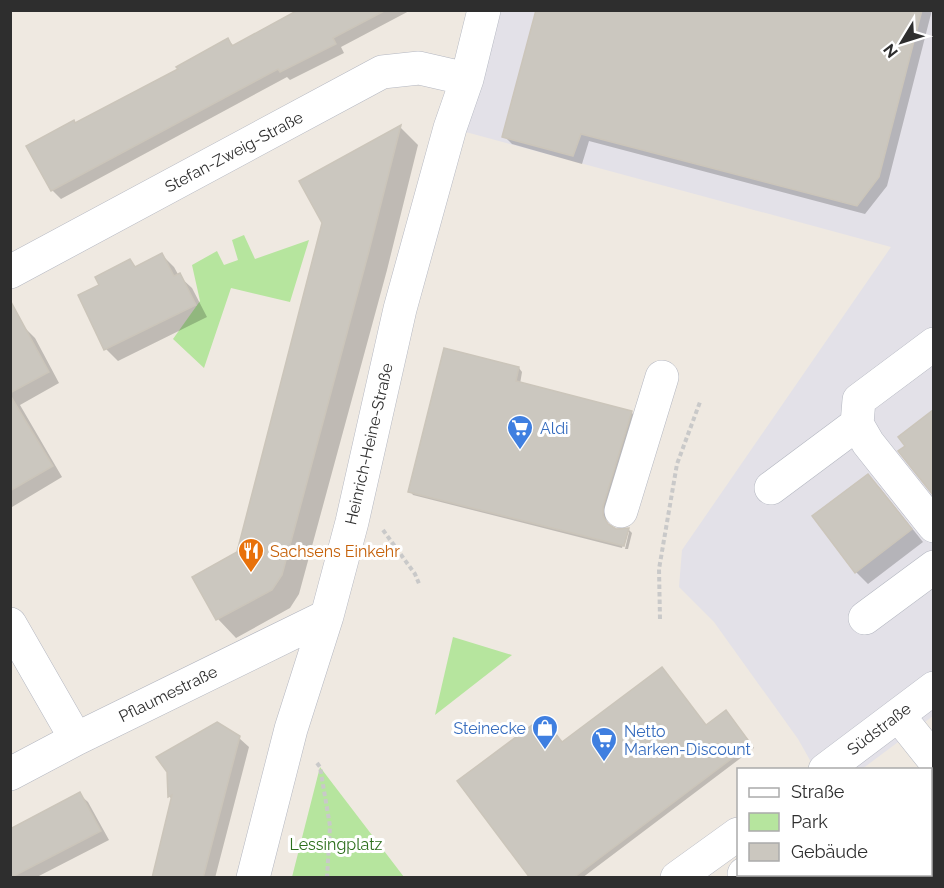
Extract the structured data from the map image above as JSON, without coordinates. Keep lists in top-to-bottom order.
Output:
{
  "streets": {
    "street": [
      "Stefan-Zweig-Straße",
      "Heinrich-Heine-Straße",
      "Pflaumestraße",
      "Südstraße"
    ]
  },
  "crossings": [
    ["Stefan-Zweig-Straße", "Heinrich-Heine-Straße"],
    ["Heinrich-Heine-Straße", "Pflaumestraße"]
  ],
  "parks": ["Lessingplatz"],
  "places": {
    "supermarket": ["Aldi", "Netto Marken-Discount"],
    "restaurant": ["Sachsens Einkehr"],
    "shop": ["Steinecke"]
  },
  "legend": ["Straße", "Park", "Gebäude"],
  "north": "bottom left"
}
